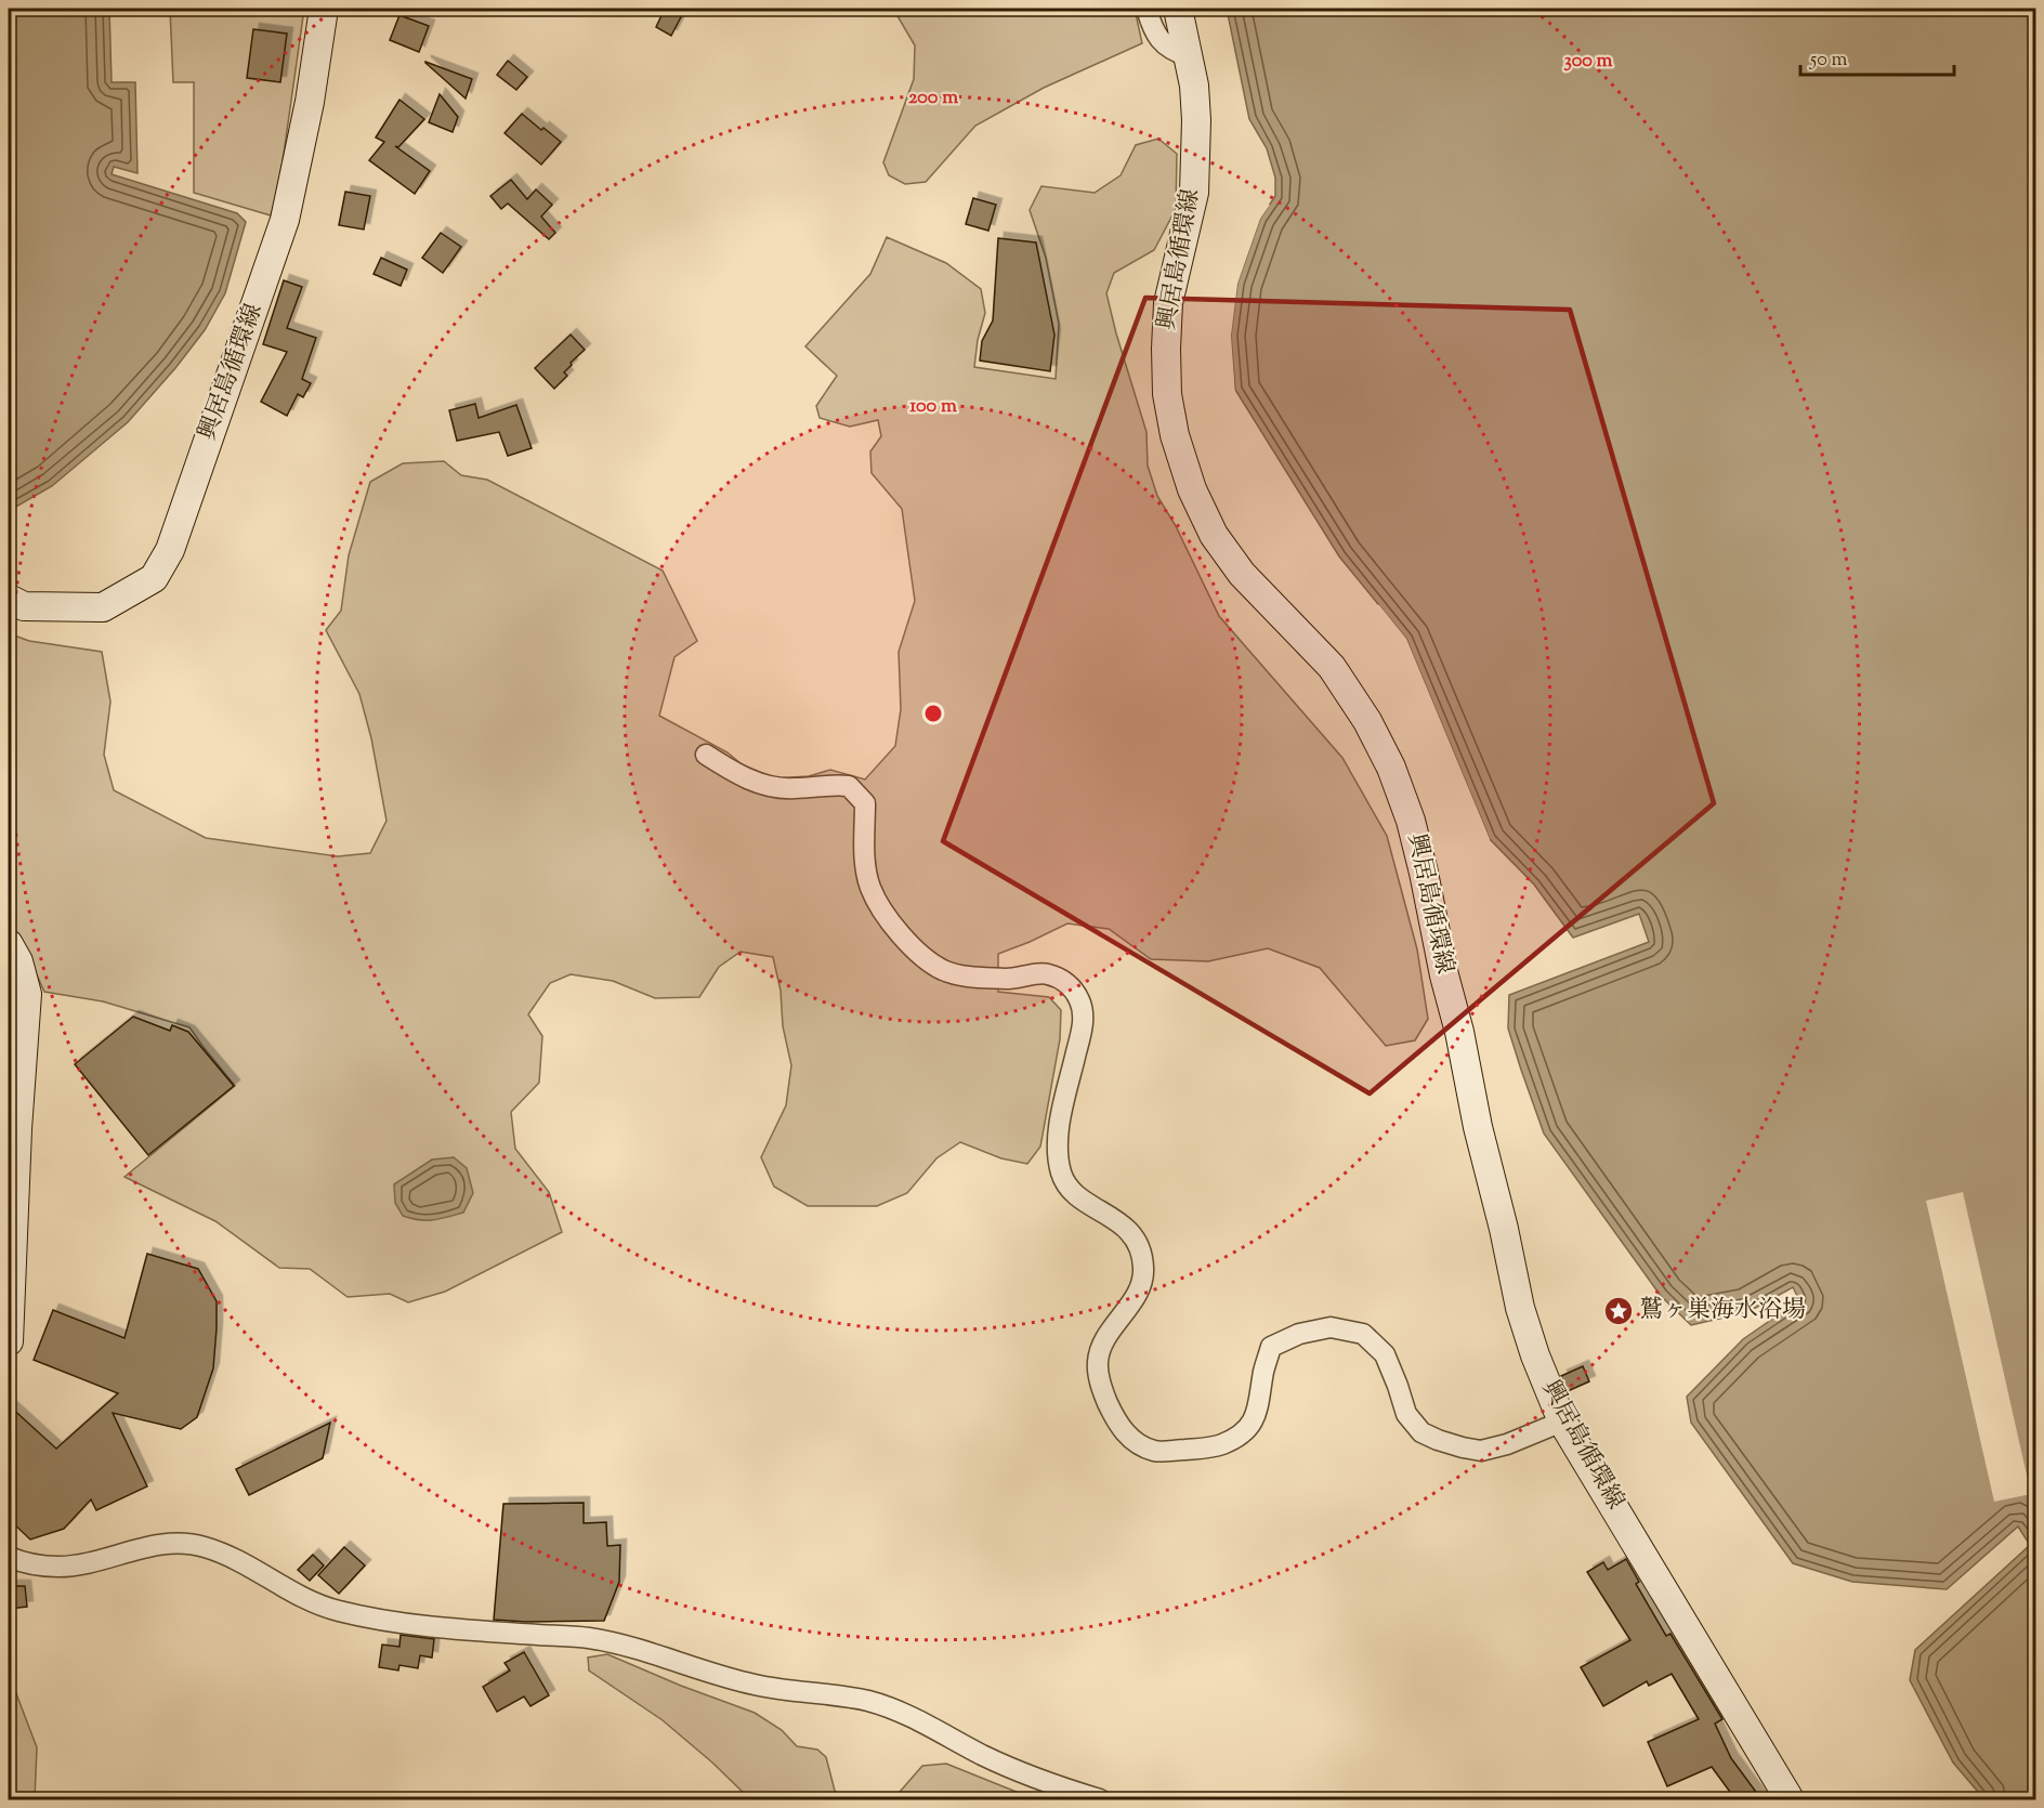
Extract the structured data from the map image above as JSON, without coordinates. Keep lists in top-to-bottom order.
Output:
{
  "streets": {
    "main road": ["興居島循環線"]
  },
  "places": {
    "place": ["鷲ヶ巣海水浴場"]
  },
  "scale_bar": "50 m",
  "rings": ["300 m", "200 m", "100 m"]
}
